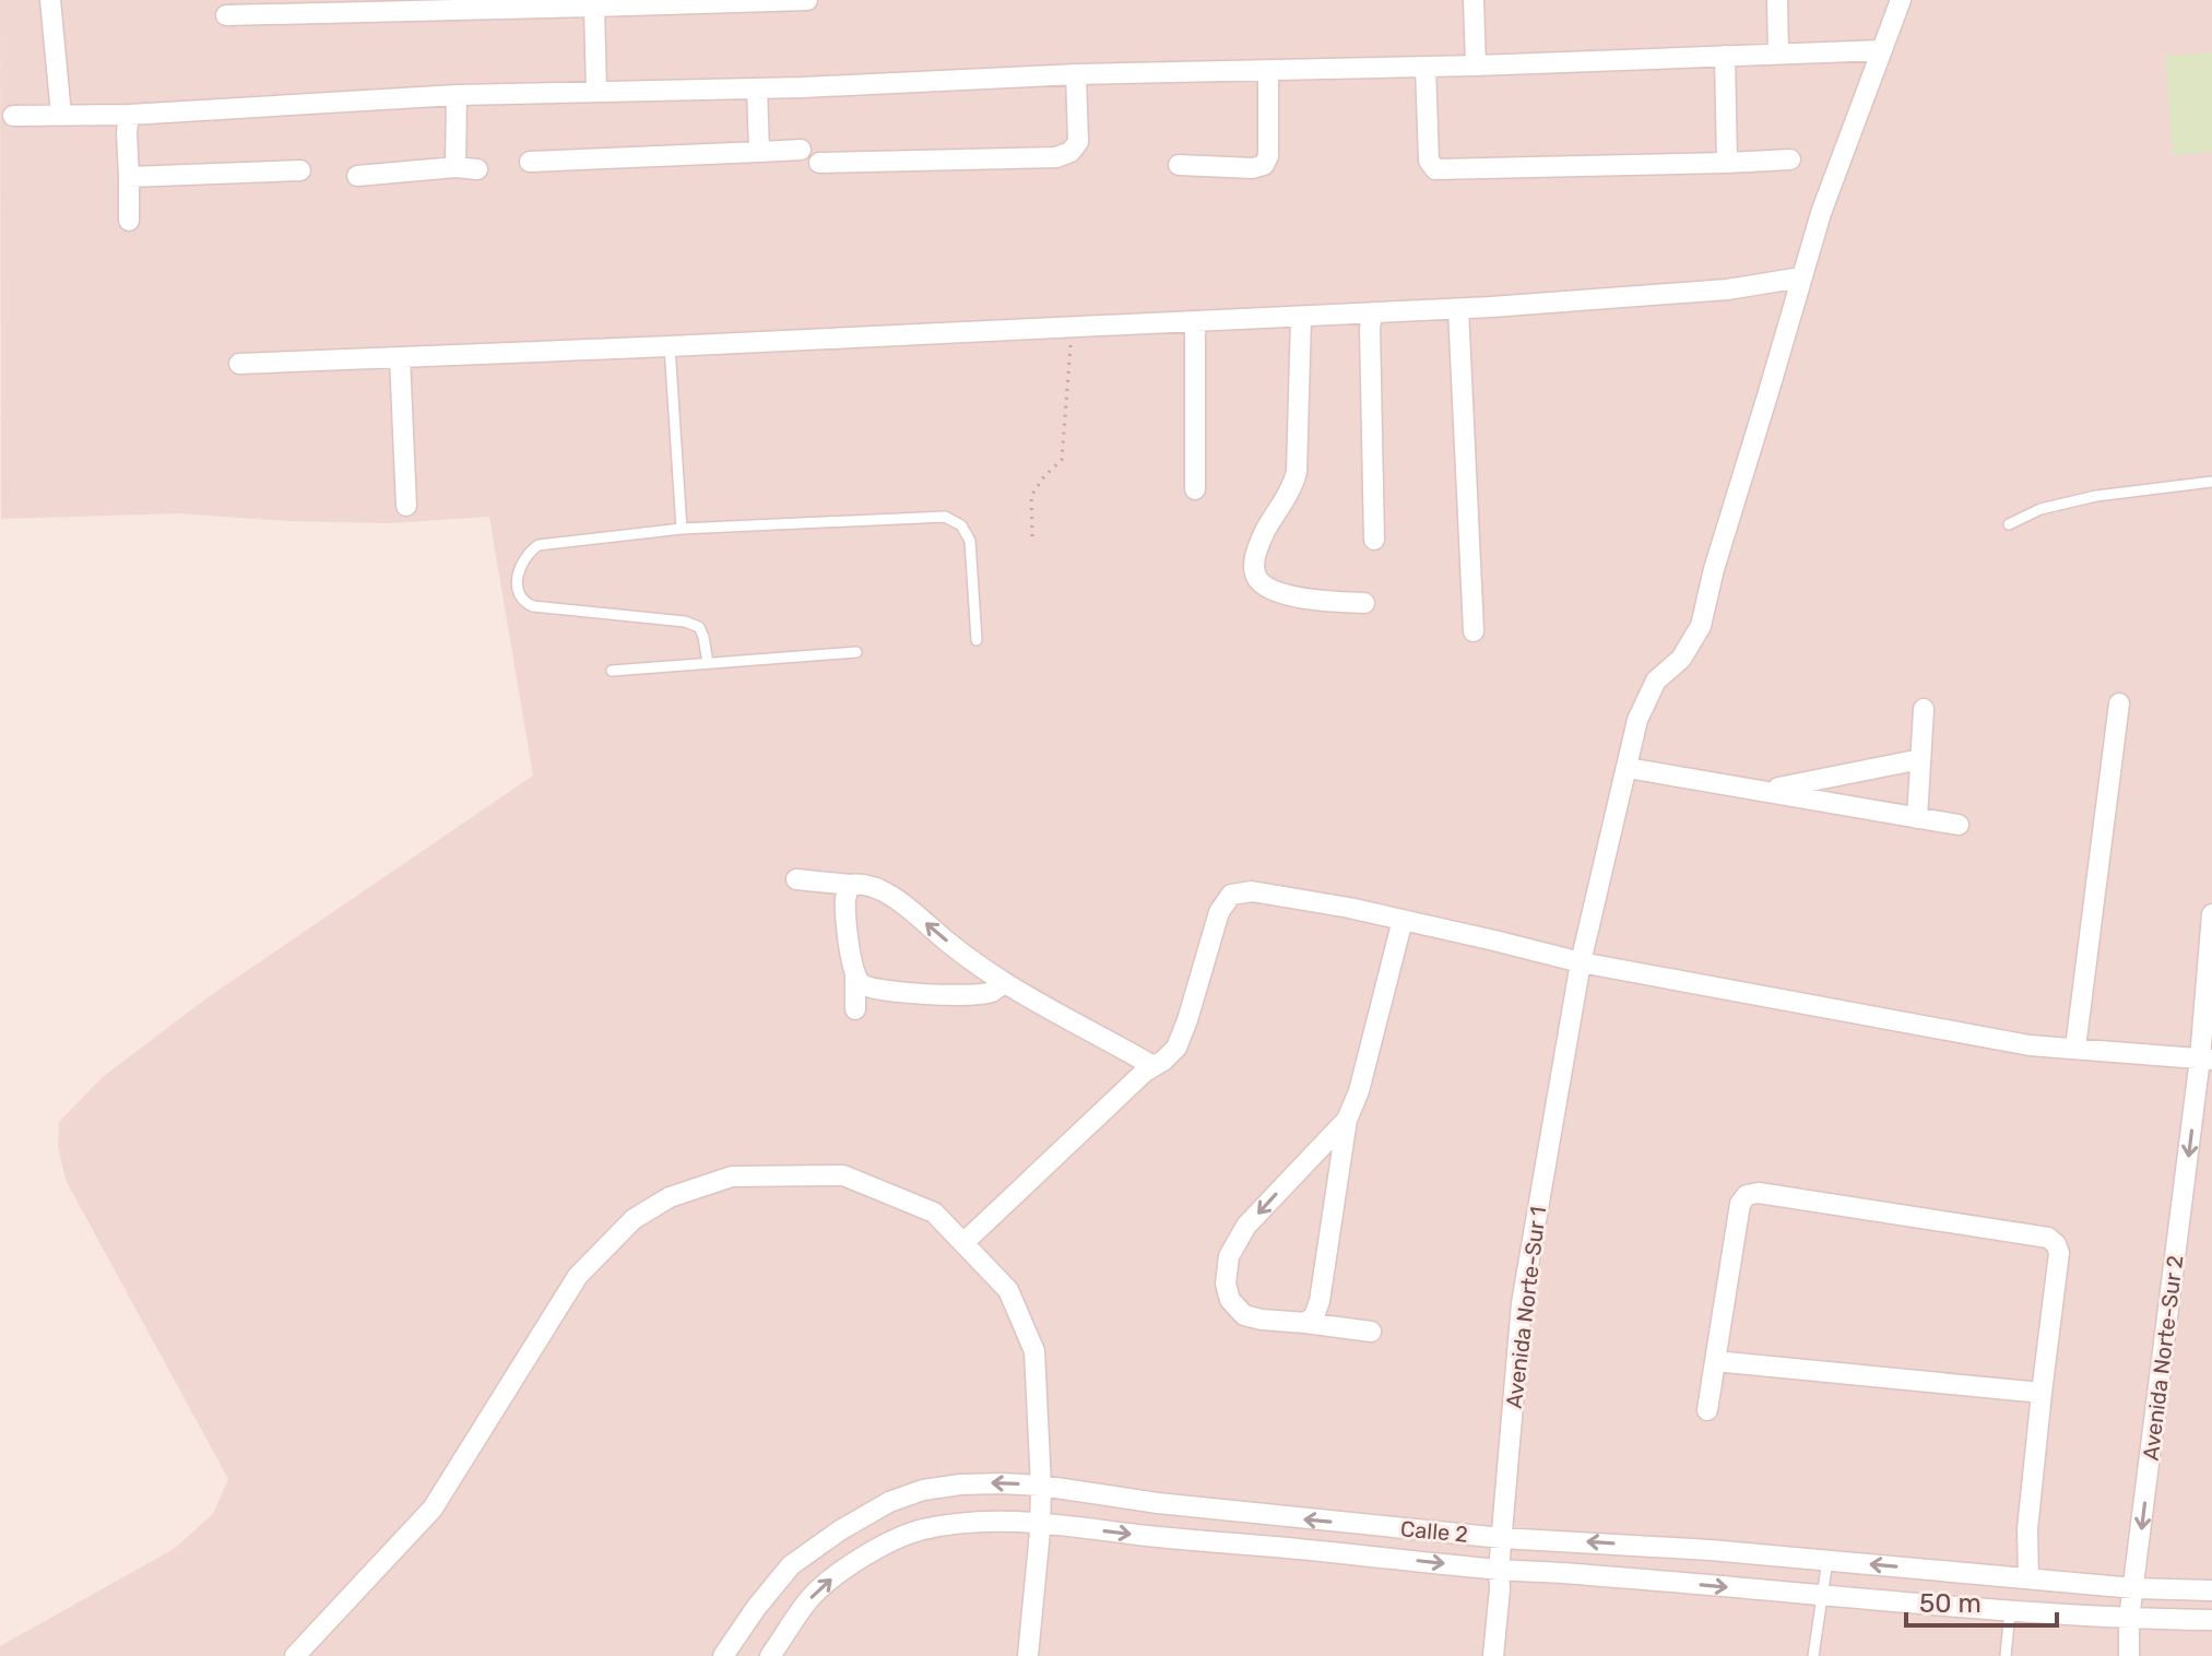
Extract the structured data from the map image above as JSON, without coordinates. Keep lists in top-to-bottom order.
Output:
{
  "streets": {
    "street": ["Avenida Norte-Sur 1", "Avenida Norte-Sur 2", "Calle 2"]
  },
  "crossings": [
    ["Avenida Norte-Sur 1", "Calle 2"],
    ["Avenida Norte-Sur 2", "Calle 2"]
  ],
  "scale_bar": "50 m"
}
